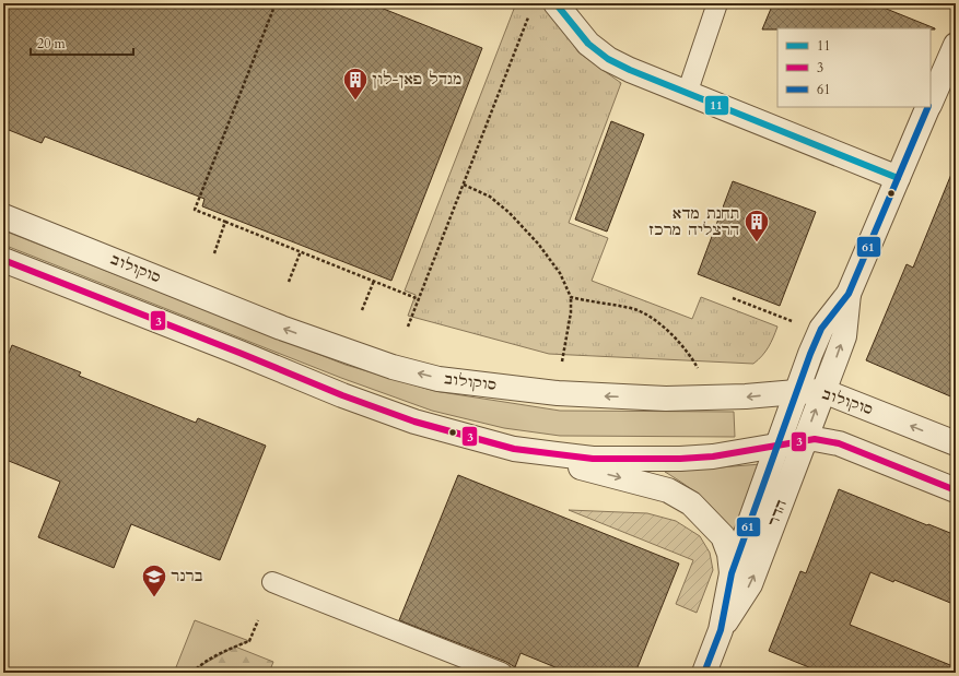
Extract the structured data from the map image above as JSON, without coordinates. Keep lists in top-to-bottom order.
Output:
{
  "streets": {
    "street": ["סוקולוב", "הדר"]
  },
  "crossings": [
    ["סוקולוב", "הדר"]
  ],
  "places": {
    "building": ["מגדל פאן-לון", "תחנת מדא הרצליה מרכז"],
    "school or university": ["ברנר"]
  },
  "lines": ["transit line 11", "transit line 61", "transit line 3"],
  "legend": ["11", "3", "61"],
  "scale_bar": "20 m"
}
